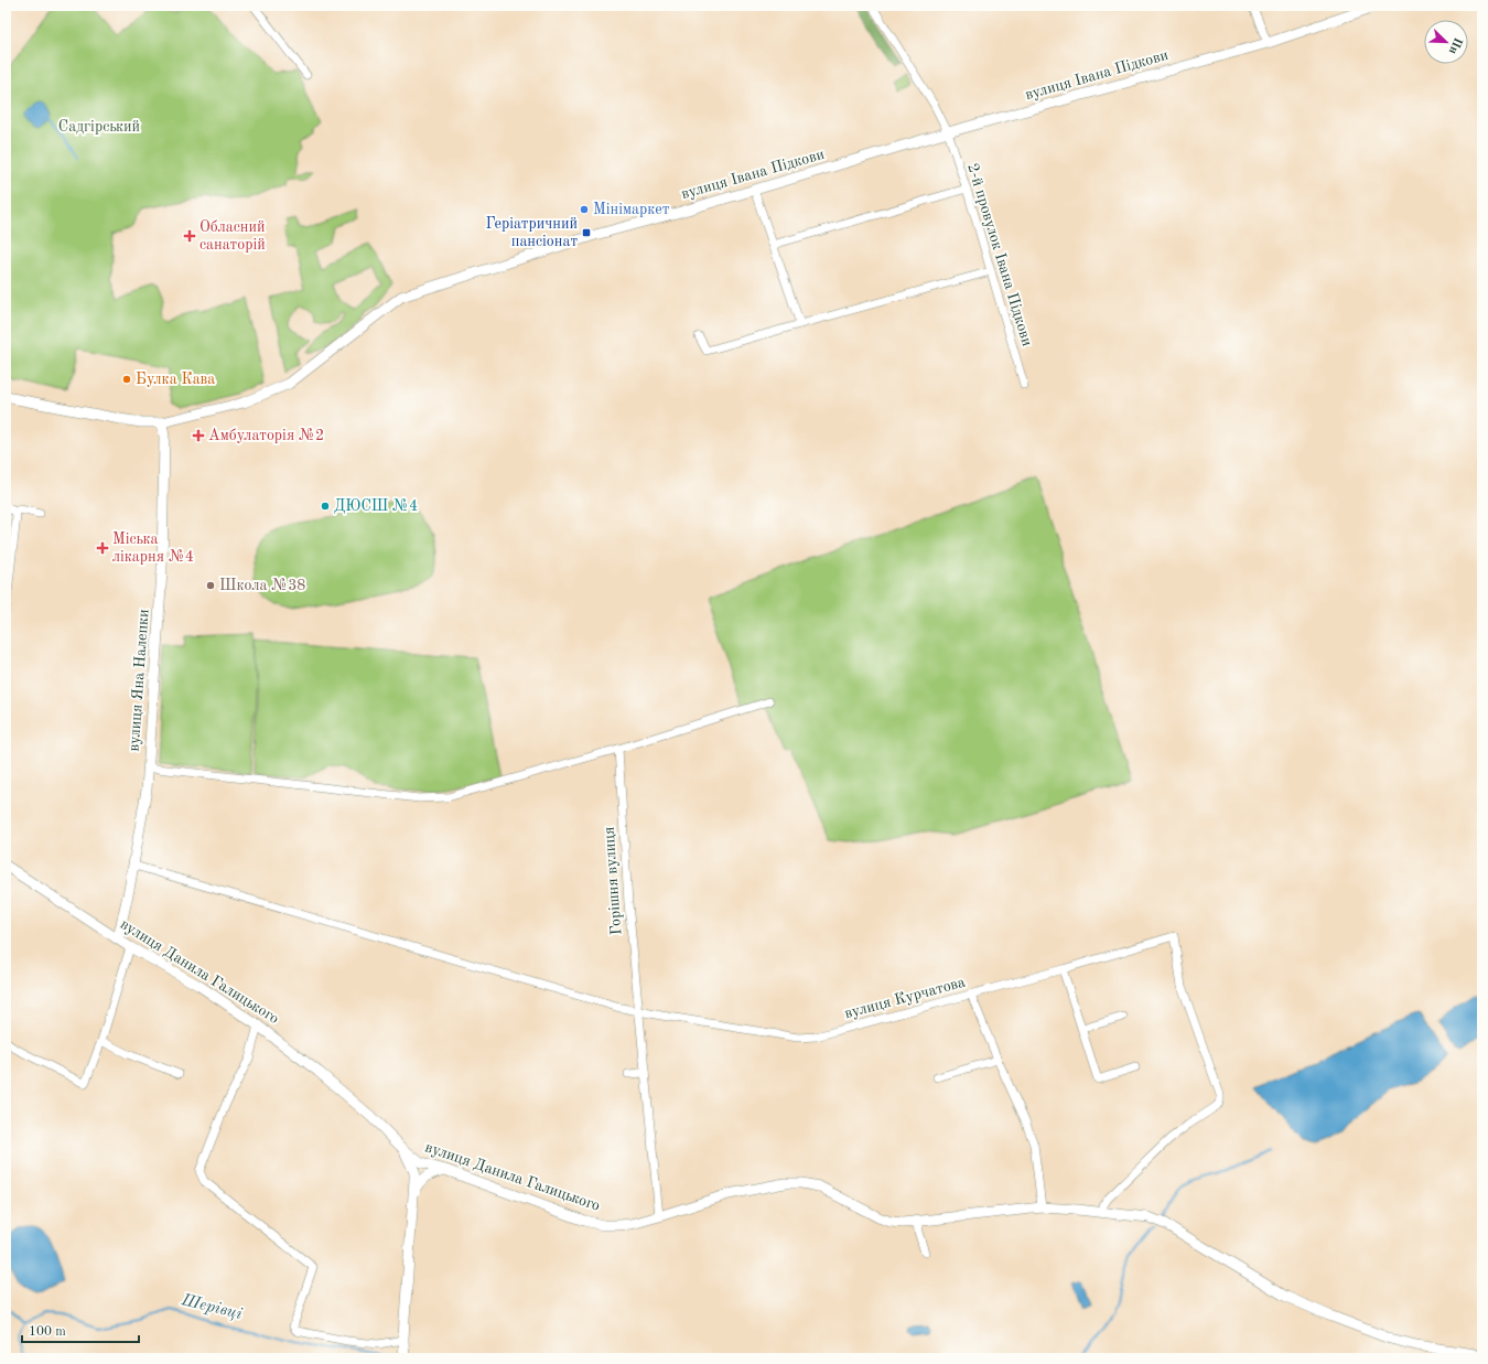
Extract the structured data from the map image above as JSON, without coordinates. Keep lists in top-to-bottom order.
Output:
{
  "streets": {
    "street": [
      "вулиця Івана Підкови",
      "2-й провулок Івана Підкови",
      "вулиця Яна Налепки",
      "Горішня вулиця",
      "вулиця Данила Галицького",
      "вулиця Курчатова"
    ]
  },
  "crossings": [
    ["вулиця Івана Підкови", "2-й провулок Івана Підкови"],
    ["вулиця Івана Підкови", "вулиця Яна Налепки"],
    ["вулиця Яна Налепки", "вулиця Данила Галицького"],
    ["вулиця Яна Налепки", "вулиця Курчатова"],
    ["Горішня вулиця", "вулиця Данила Галицького"],
    ["Горішня вулиця", "вулиця Курчатова"],
    ["вулиця Данила Галицького", "вулиця Курчатова"]
  ],
  "water": ["Шерівці"],
  "parks": ["Садгірський"],
  "places": {
    "other": [
      "Мінімаркет",
      "Булка Кава",
      "ДЮСШ №4",
      "Школа №38"
    ],
    "transit": ["Геріатричний пансіонат"],
    "health": ["Обласний санаторій", "Амбулаторія №2", "Міська лікарня №4"]
  },
  "scale_bar": "100 m",
  "north": "bottom right"
}
